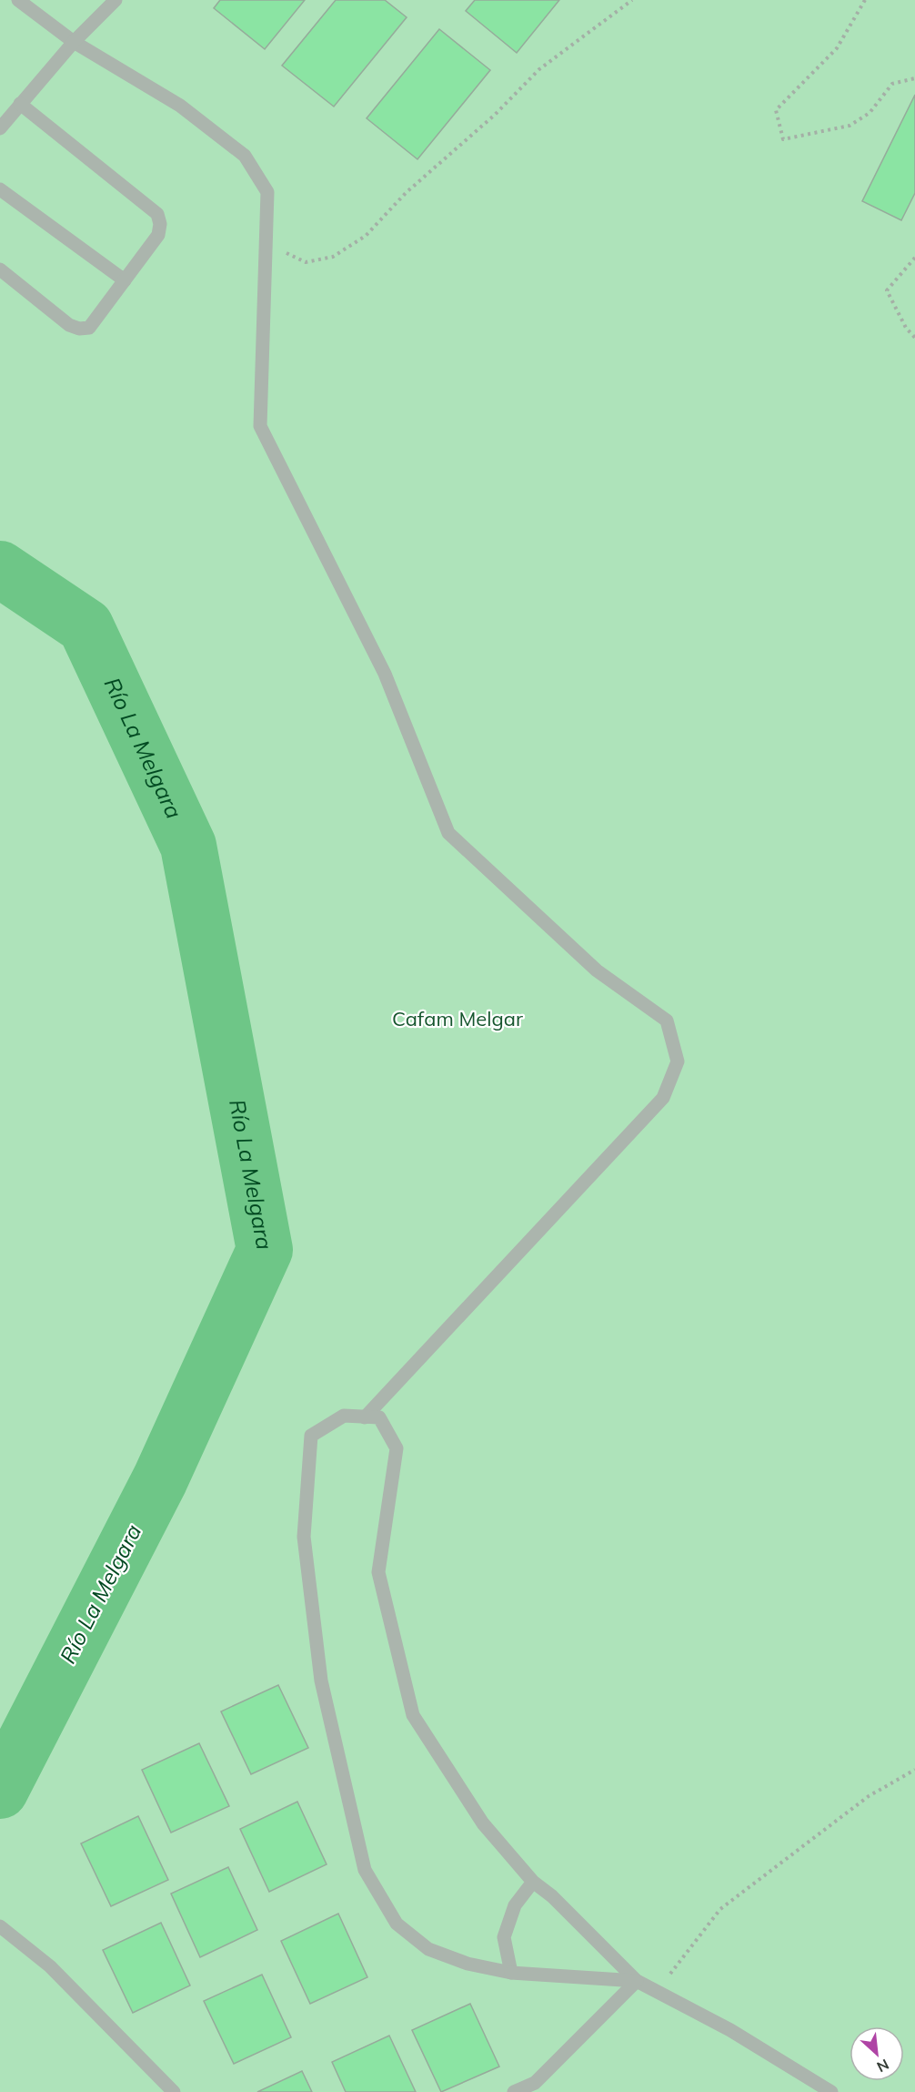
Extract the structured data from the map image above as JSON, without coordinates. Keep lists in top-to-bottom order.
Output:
{
  "water": ["Río La Melgara"],
  "parks": ["Cafam Melgar"],
  "north": "bottom right"
}
